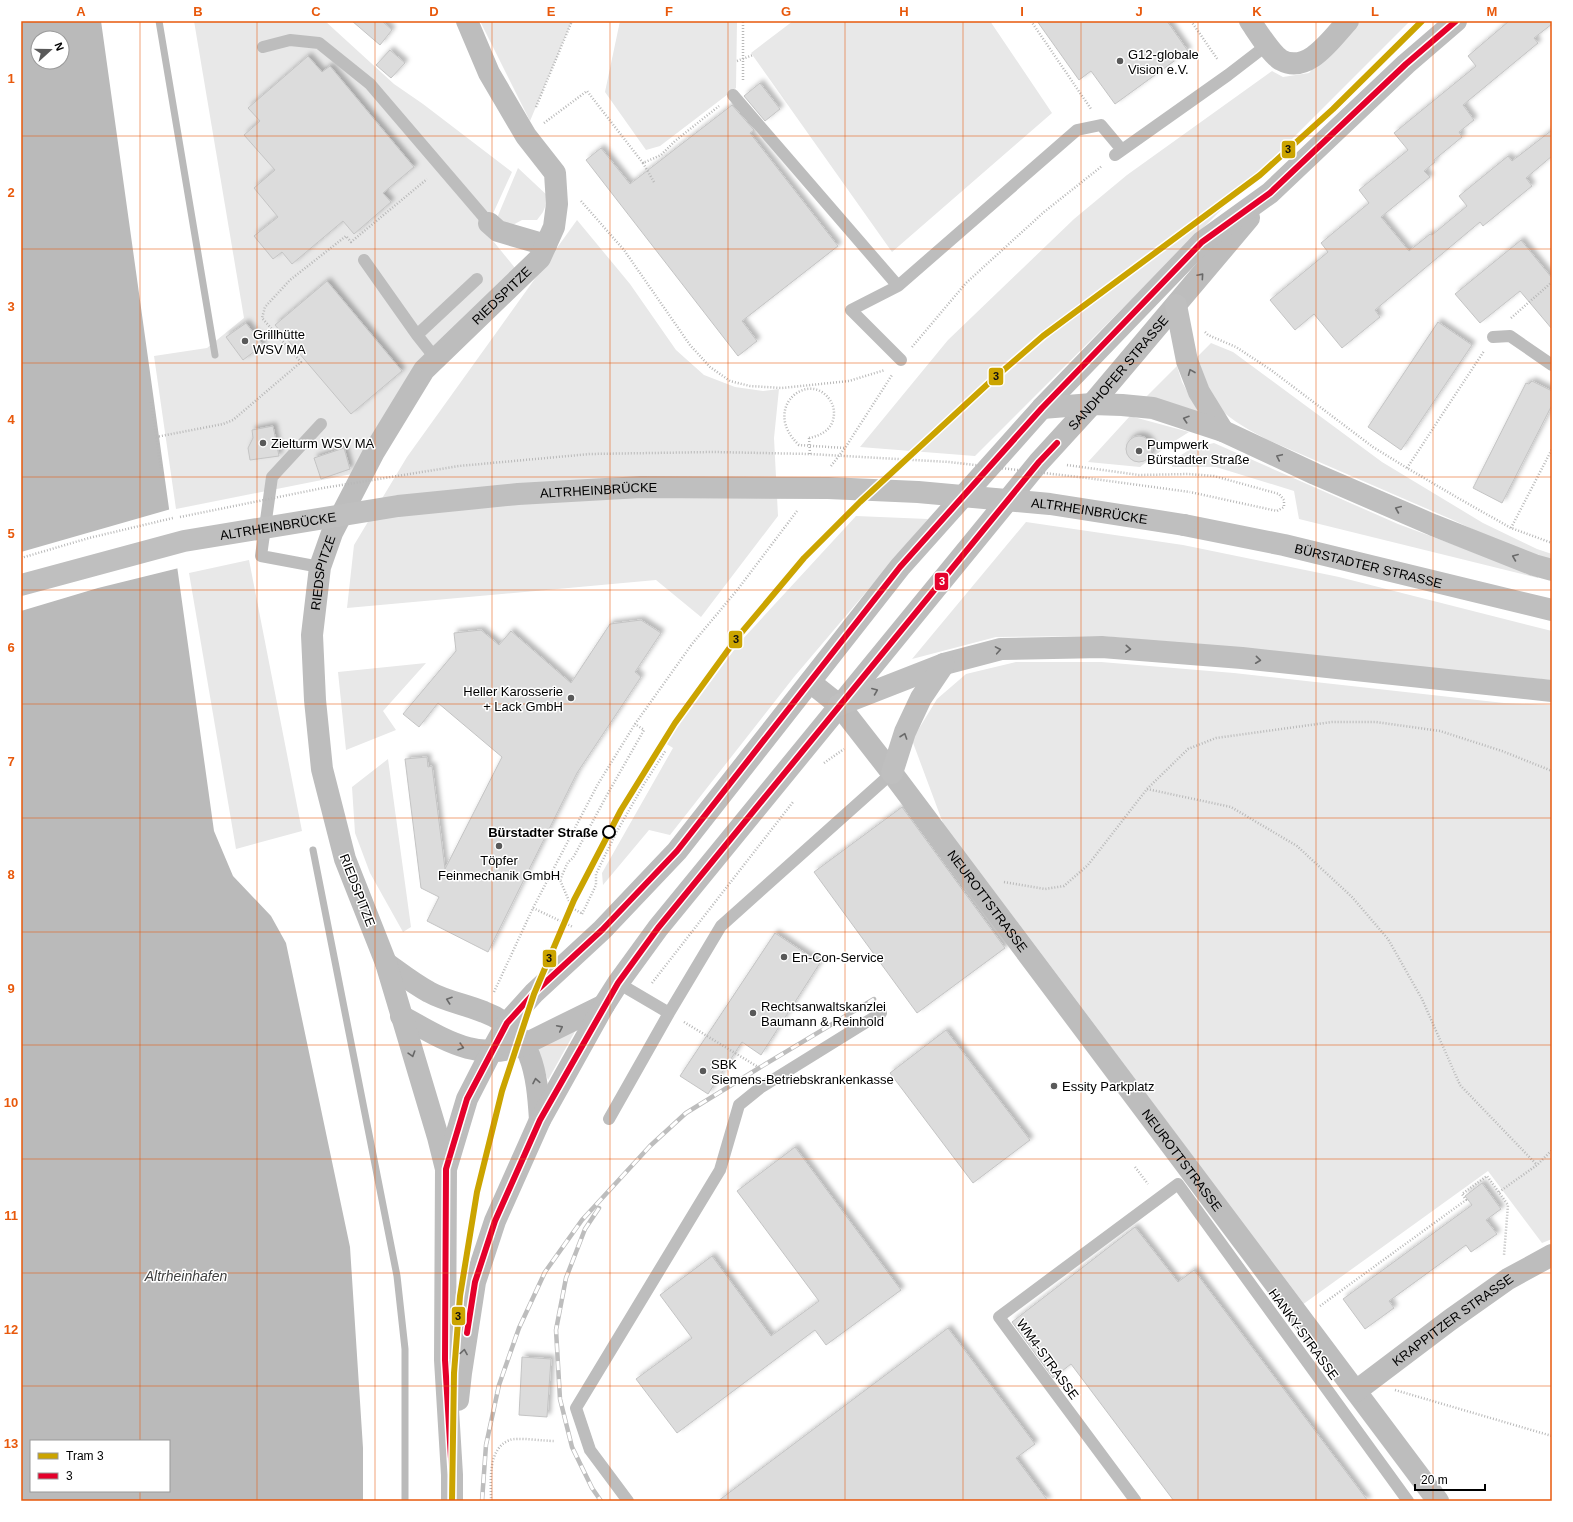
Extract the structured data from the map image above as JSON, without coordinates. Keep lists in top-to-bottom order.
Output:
{
  "streets": {
    "main road": ["ALTRHEINBRÜCKE", "BÜRSTADTER STRASSE"],
    "street": [
      "RIEDSPITZE",
      "SANDHOFER STRASSE",
      "NEUROTTSTRASSE",
      "KRAPPITZER STRASSE"
    ],
    "lane": ["HANKY-STRASSE", "WM4-STRASSE"]
  },
  "crossings": [
    ["RIEDSPITZE", "SANDHOFER STRASSE"],
    ["SANDHOFER STRASSE", "NEUROTTSTRASSE"],
    ["ALTRHEINBRÜCKE", "BÜRSTADTER STRASSE"],
    ["NEUROTTSTRASSE", "KRAPPITZER STRASSE"],
    ["HANKY-STRASSE", "WM4-STRASSE"]
  ],
  "water": ["Altrheinhafen"],
  "places": [
    "G12-globale Vision e.V.",
    "Grillhütte WSV MA",
    "Zielturm WSV MA",
    "Pumpwerk Bürstadter Straße",
    "Heller Karosserie + Lack GmbH",
    "Bürstadter Straße",
    "Töpfer Feinmechanik GmbH",
    "En-Con-Service",
    "Rechtsanwaltskanzlei Baumann & Reinhold",
    "SBK Siemens-Betriebskrankenkasse",
    "Essity Parkplatz"
  ],
  "lines": ["tram line 3", "transit line 3"],
  "legend": ["Tram 3", "3"],
  "scale_bar": "20 m",
  "north": "right",
  "grid": {
    "columns": [
      "A",
      "B",
      "C",
      "D",
      "E",
      "F",
      "G",
      "H",
      "I",
      "J",
      "K",
      "L",
      "M"
    ],
    "rows": [
      "1",
      "2",
      "3",
      "4",
      "5",
      "6",
      "7",
      "8",
      "9",
      "10",
      "11",
      "12",
      "13"
    ]
  }
}
